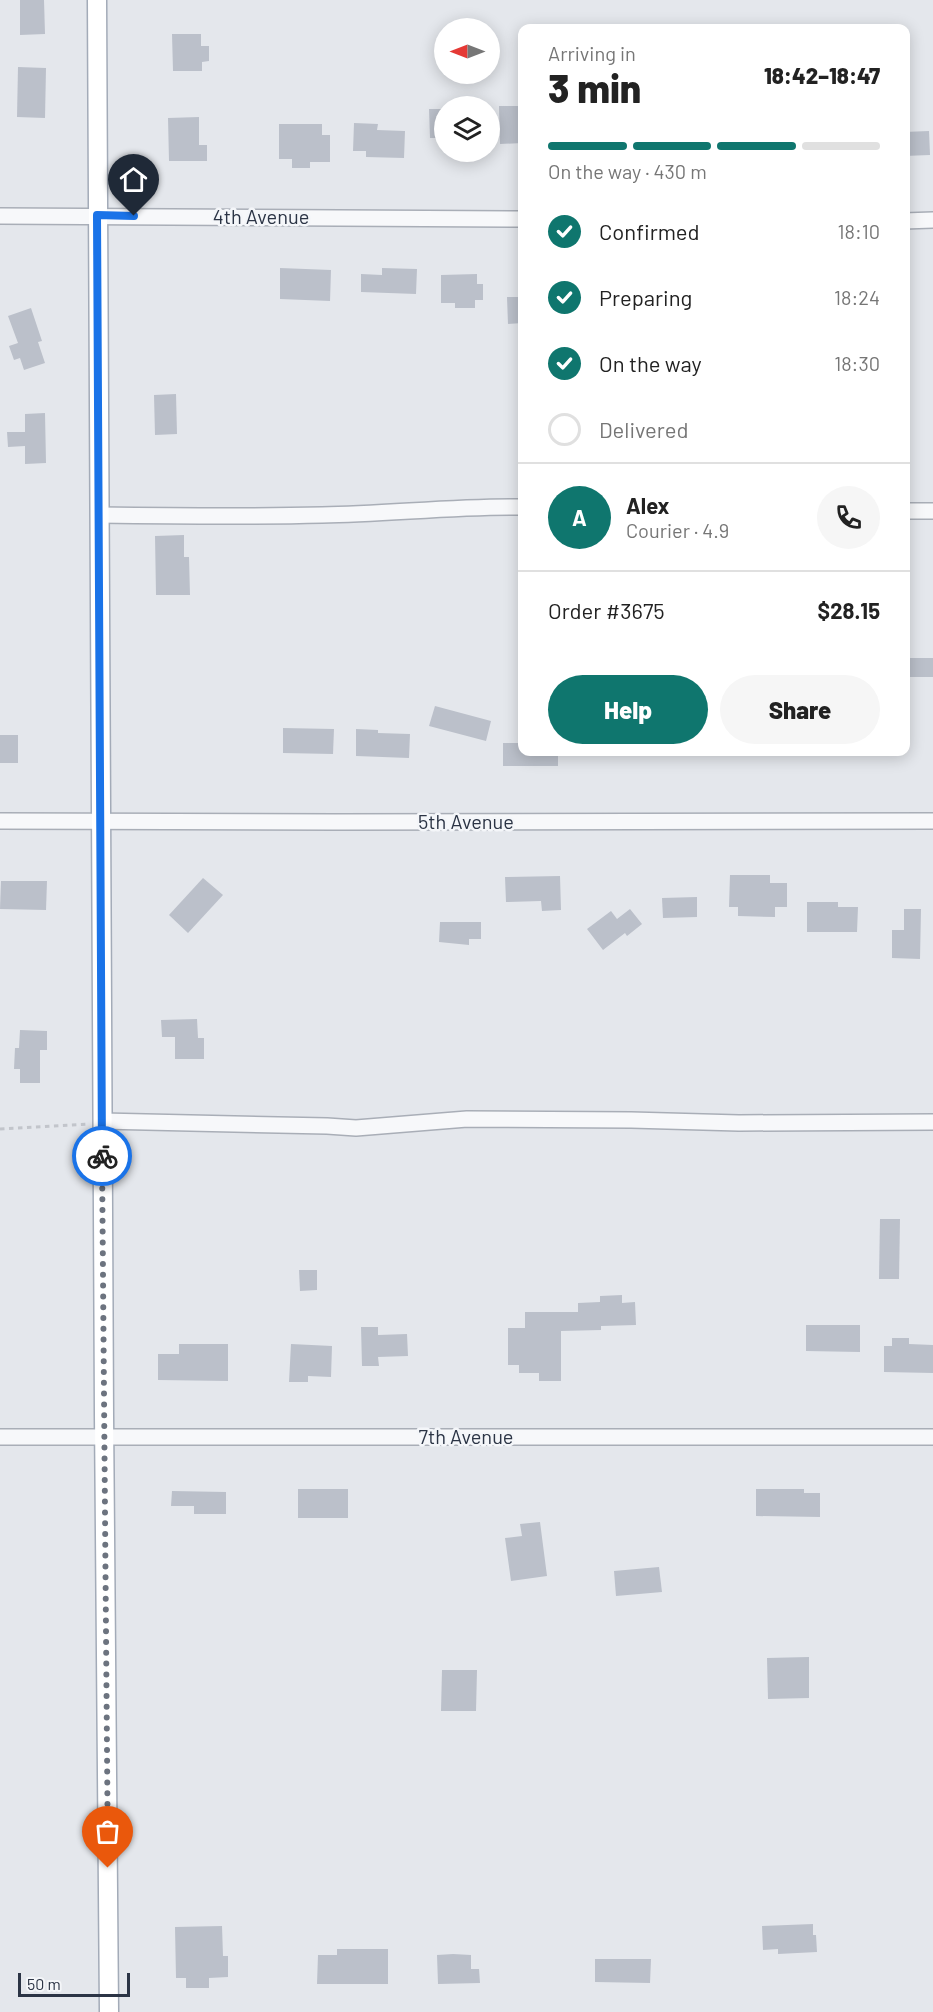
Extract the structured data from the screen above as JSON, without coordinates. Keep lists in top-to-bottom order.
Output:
{
  "streets": {
    "street": ["4th Avenue", "5th Avenue", "7th Avenue"]
  },
  "scale_bar": "50 m",
  "north": "left",
  "page": {
    "heading": ["3 min", "Arriving in", "18:42–18:47"],
    "panel": [
      "Alex",
      "Courier · 4.9",
      "Order #3675",
      "$28.15"
    ],
    "bar": "On the way · 430 m",
    "list": [
      ["Confirmed", "18:10"],
      ["Preparing", "18:24"],
      ["On the way", "18:30"],
      "Delivered"
    ],
    "round": "A",
    "buttons": ["Help", "Share"],
    "scale": "50 m"
  }
}
